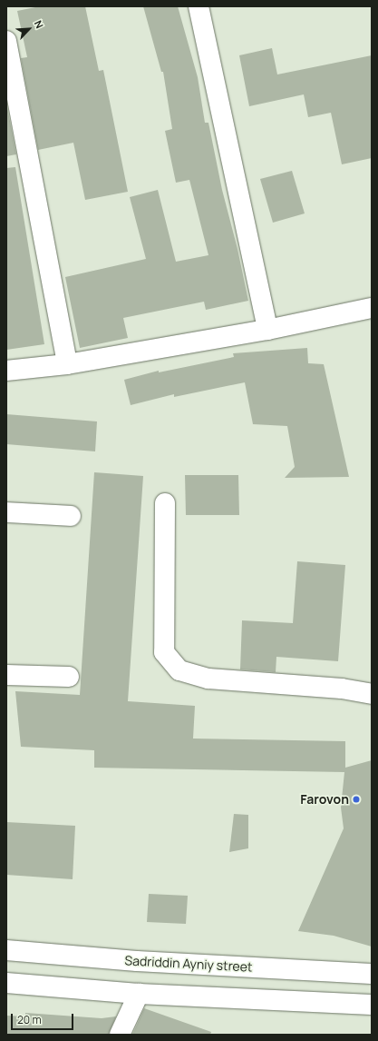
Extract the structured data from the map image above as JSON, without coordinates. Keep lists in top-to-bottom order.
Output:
{
  "streets": {
    "main road": ["Sadriddin Ayniy street"]
  },
  "places": ["Farovon"],
  "scale_bar": "20 m",
  "north": "top right"
}
